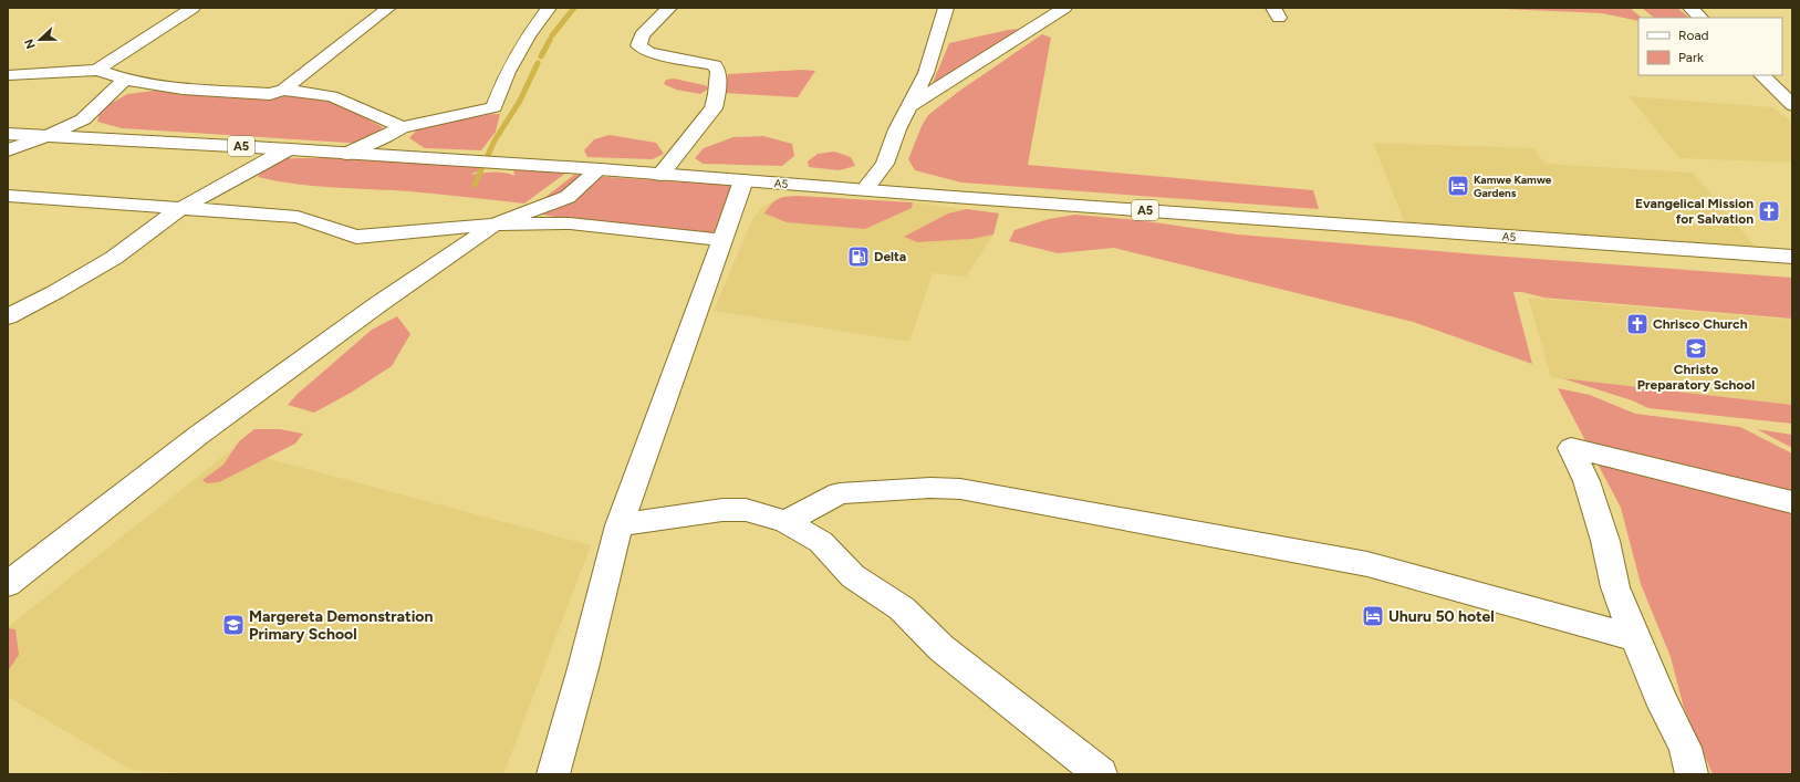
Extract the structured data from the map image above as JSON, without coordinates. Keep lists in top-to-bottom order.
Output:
{
  "streets": {
    "main road": ["A5"]
  },
  "places": {
    "hotel": ["Kamwe Kamwe Gardens", "Uhuru 50 hotel"],
    "church": ["Evangelical Mission for Salvation", "Chrisco Church"],
    "fuel station": ["Delta"],
    "school or university": ["Christo Preparatory School", "Margereta Demonstration Primary School"]
  },
  "legend": ["Road", "Park"],
  "north": "left"
}
